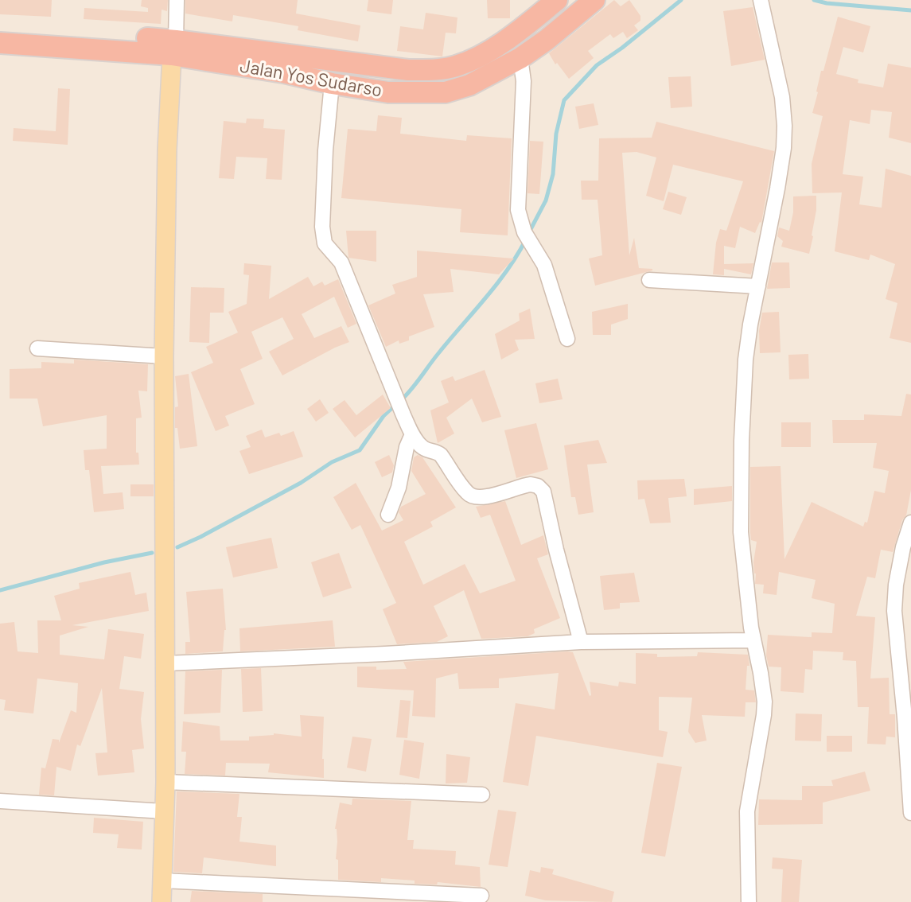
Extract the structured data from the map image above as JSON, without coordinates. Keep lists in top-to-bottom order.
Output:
{
  "streets": {
    "highway": ["Jalan Yos Sudarso"]
  }
}
